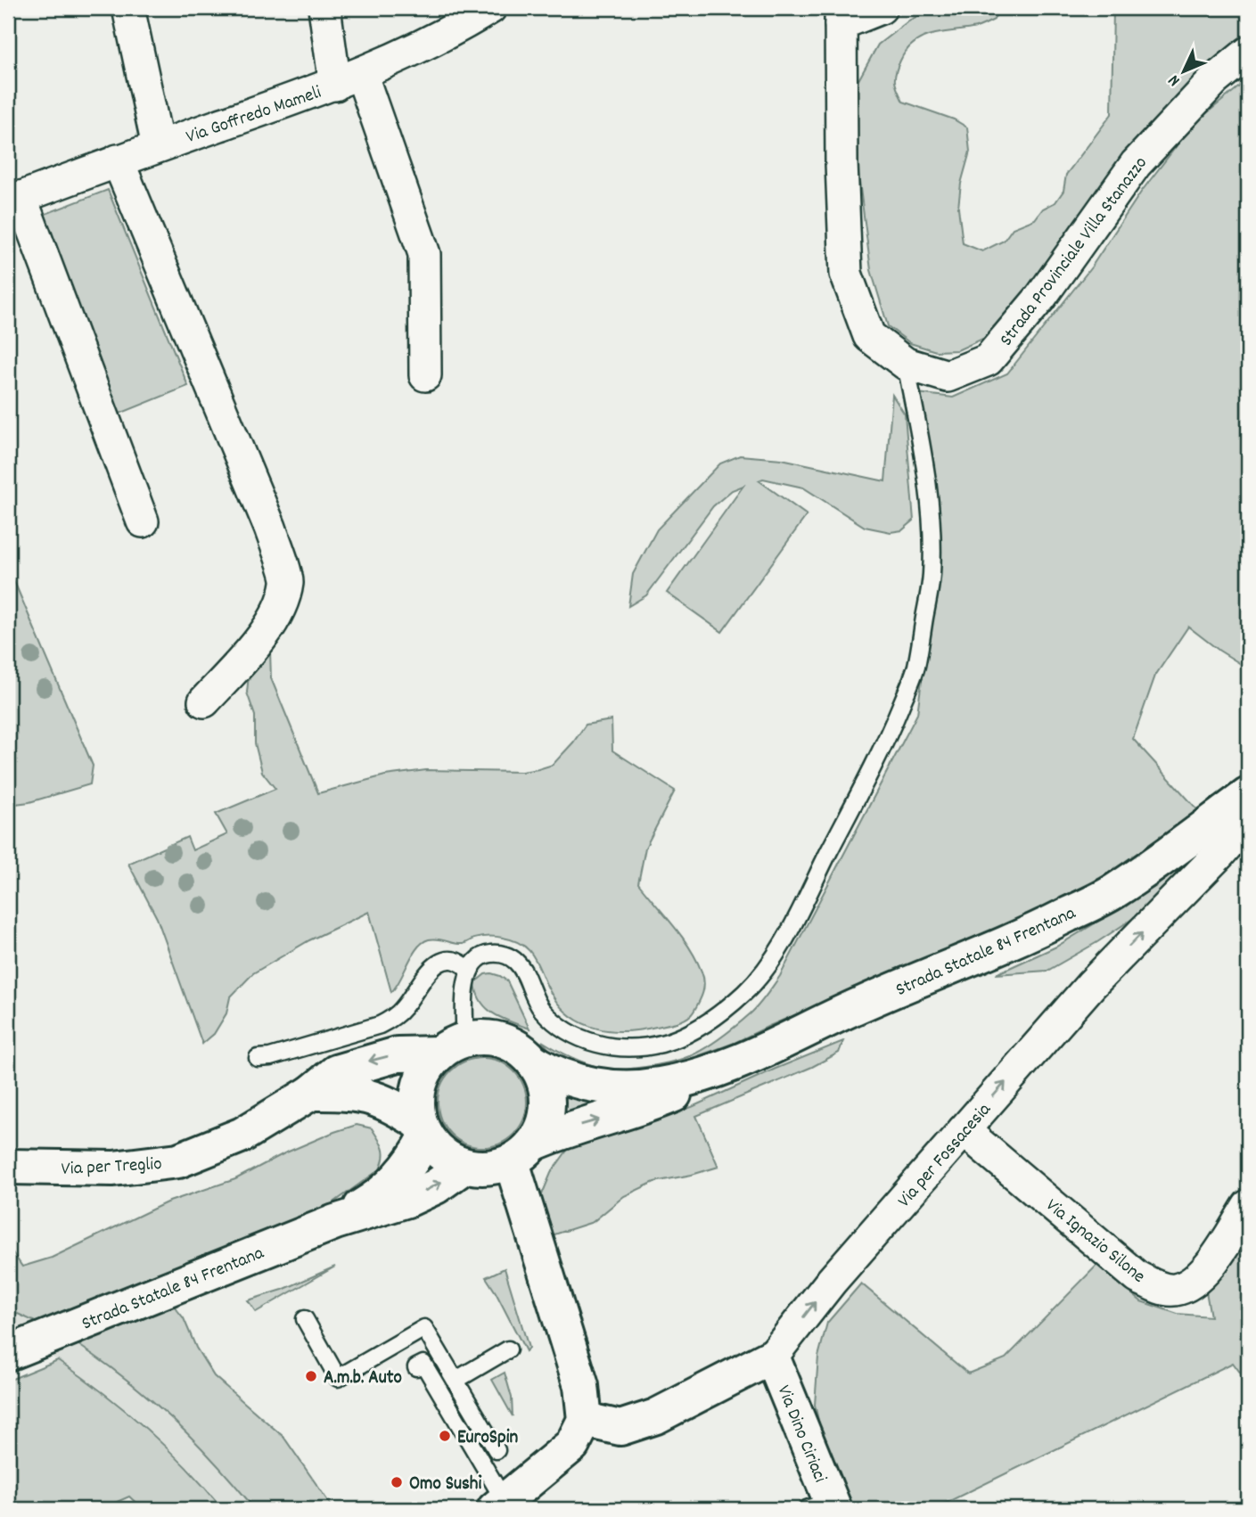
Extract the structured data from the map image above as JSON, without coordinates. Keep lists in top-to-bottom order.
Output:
{
  "streets": {
    "main road": [
      "Strada Statale 84 Frentana",
      "Via per Fossacesia",
      "Via per Treglio",
      "Via Dino Ciriaci"
    ],
    "street": ["Via Goffredo Mameli", "Strada Provinciale Villa Stanazzo", "Via Ignazio Silone"]
  },
  "crossings": [
    ["Strada Statale 84 Frentana", "Via per Treglio"],
    ["Via per Fossacesia", "Via Ignazio Silone"],
    ["Via per Fossacesia", "Via Dino Ciriaci"]
  ],
  "one_way": ["Via per Fossacesia"],
  "places": ["A.m.b. Auto", "EuroSpin", "Omo Sushi"],
  "north": "bottom left"
}
